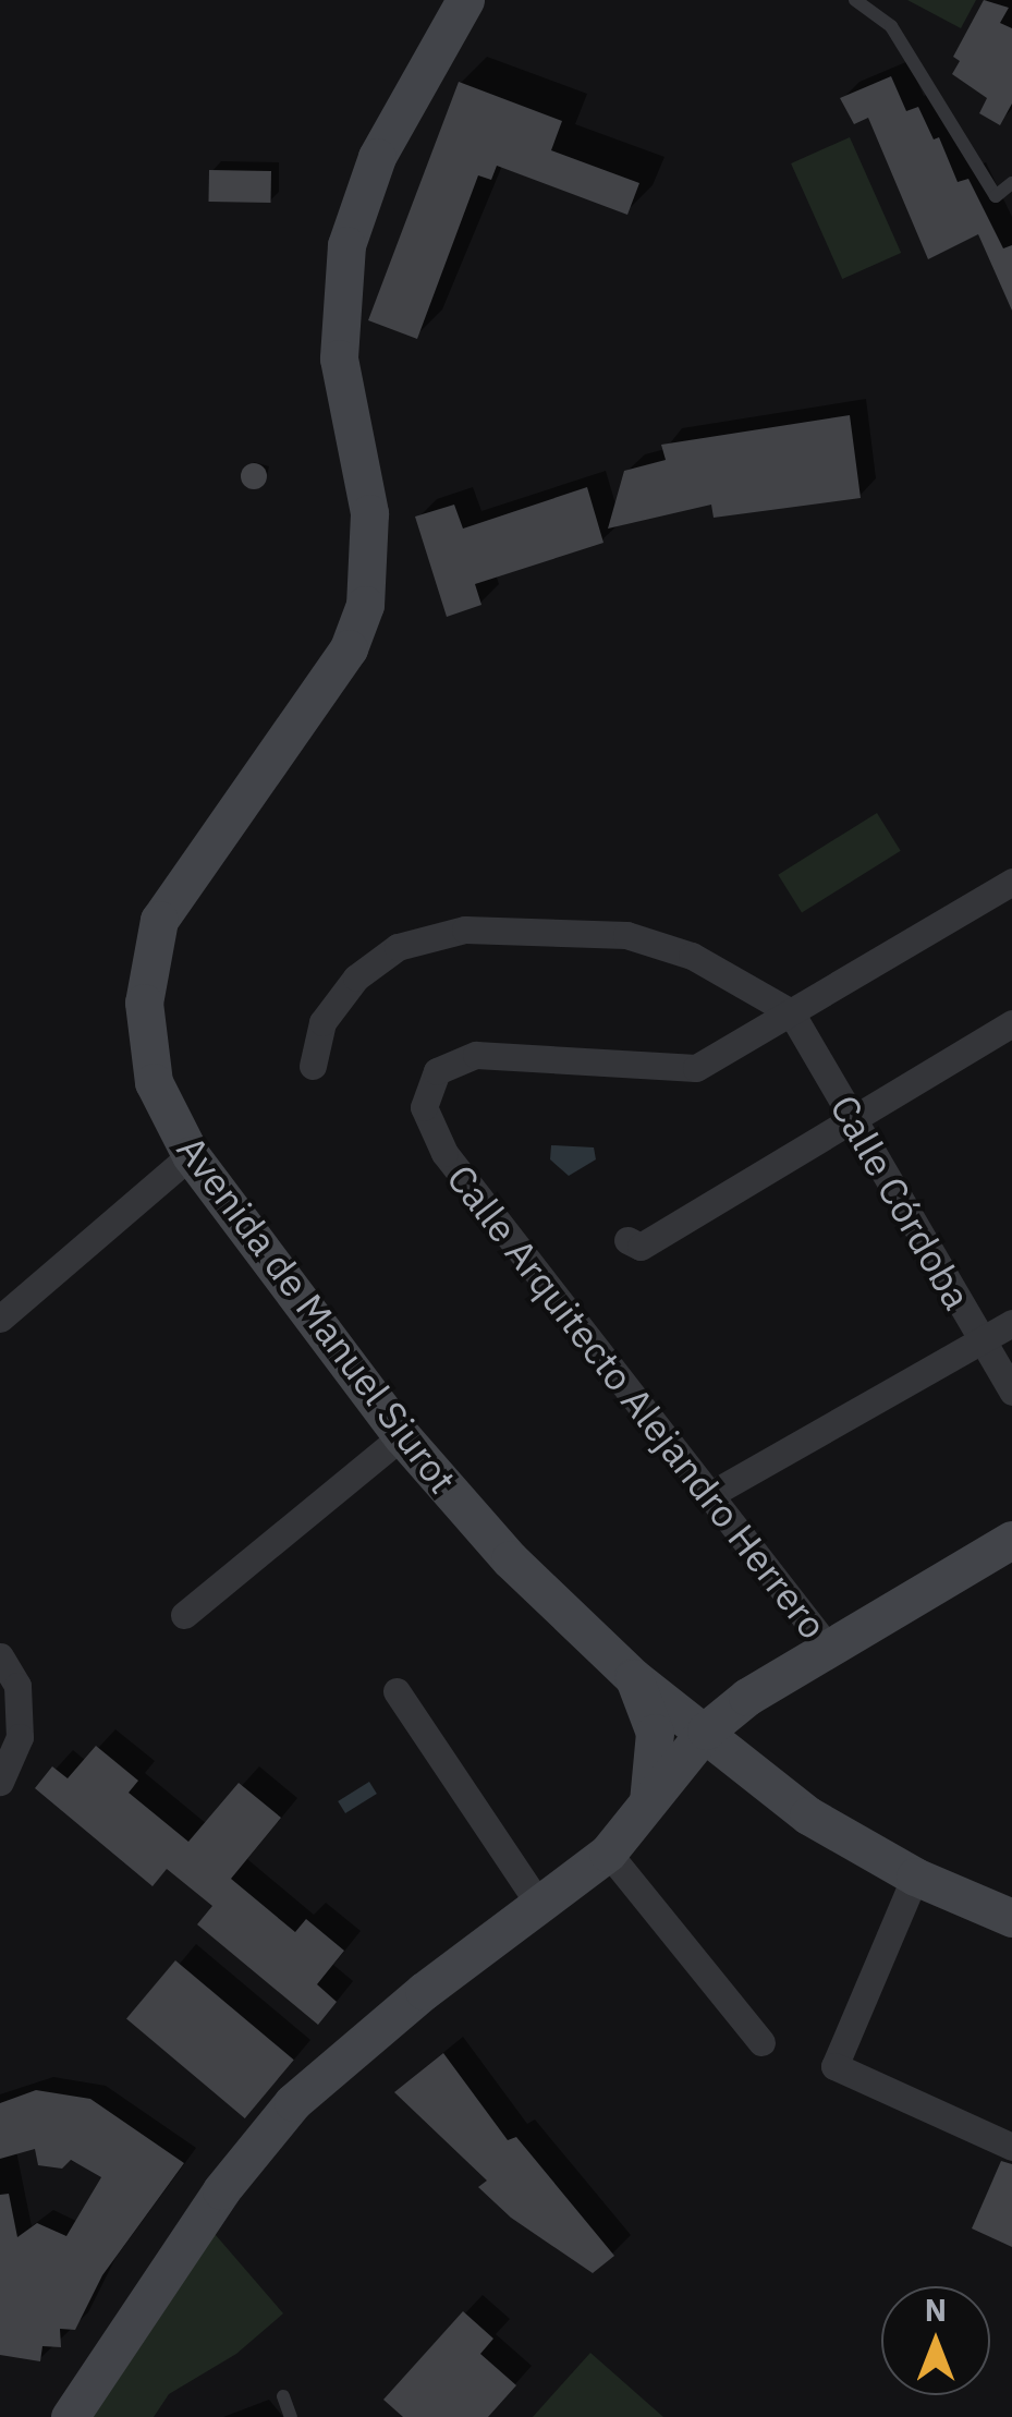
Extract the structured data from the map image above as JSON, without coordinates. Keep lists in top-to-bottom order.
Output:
{
  "streets": {
    "street": ["Calle Córdoba", "Avenida de Manuel Siurot", "Calle Arquitecto Alejandro Herrero"]
  },
  "crossings": [
    ["Calle Córdoba", "Calle Arquitecto Alejandro Herrero"]
  ],
  "north": "top"
}
